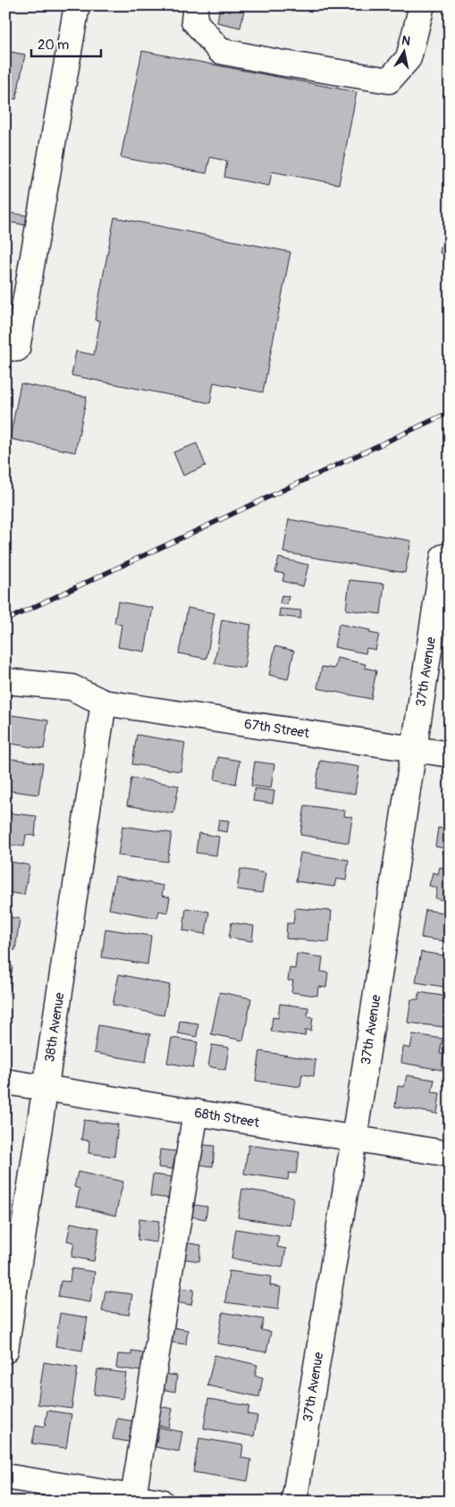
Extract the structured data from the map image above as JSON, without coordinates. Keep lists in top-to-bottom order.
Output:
{
  "streets": {
    "street": [
      "37th Avenue",
      "67th Street",
      "38th Avenue",
      "68th Street"
    ]
  },
  "crossings": [
    ["37th Avenue", "67th Street"],
    ["37th Avenue", "68th Street"],
    ["67th Street", "38th Avenue"],
    ["38th Avenue", "68th Street"]
  ],
  "scale_bar": "20 m",
  "north": "top"
}
